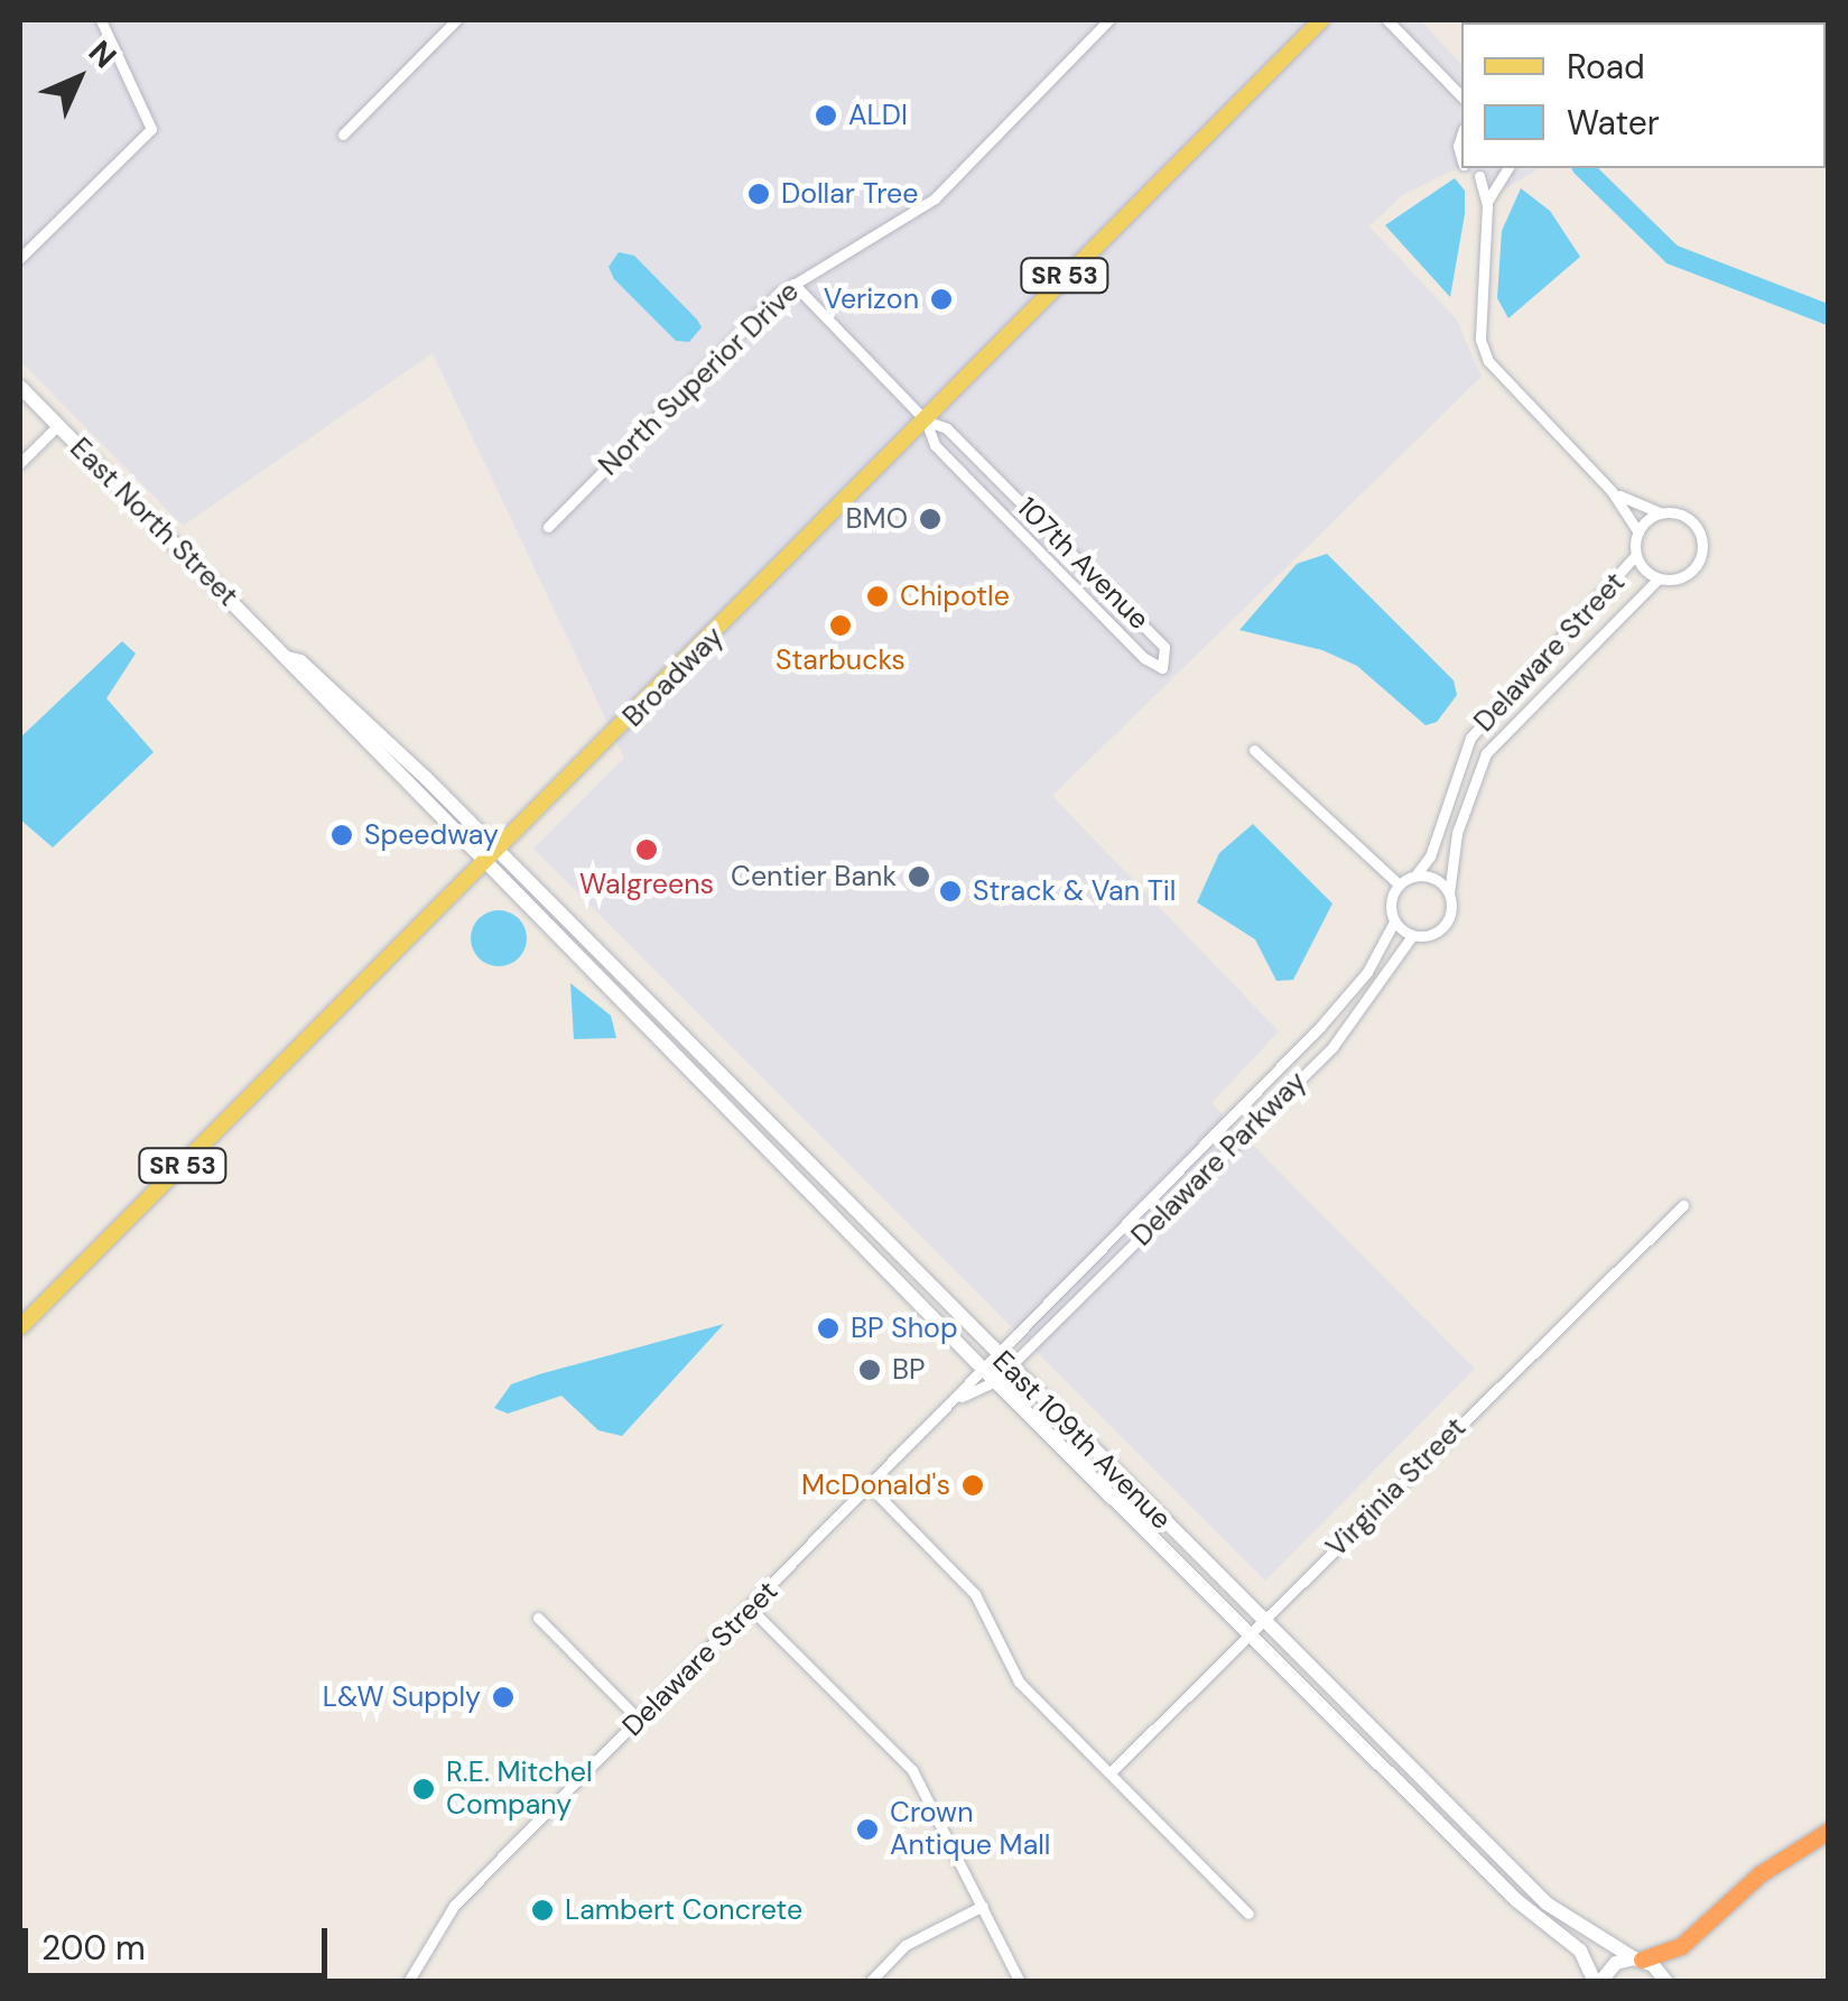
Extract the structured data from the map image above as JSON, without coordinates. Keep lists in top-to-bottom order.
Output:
{
  "streets": {
    "main road": [
      "SR 53",
      "East North Street",
      "Broadway",
      "East 109th Avenue"
    ],
    "street": [
      "North Superior Drive",
      "107th Avenue",
      "Delaware Street",
      "Delaware Parkway",
      "Virginia Street"
    ]
  },
  "crossings": [
    ["North Superior Drive", "107th Avenue"],
    ["East North Street", "Broadway"],
    ["East North Street", "East 109th Avenue"],
    ["107th Avenue", "Broadway"],
    ["Delaware Street", "Delaware Parkway"],
    ["Delaware Street", "East 109th Avenue"],
    ["Broadway", "East 109th Avenue"],
    ["Delaware Parkway", "East 109th Avenue"],
    ["East 109th Avenue", "Virginia Street"]
  ],
  "places": [
    "ALDI",
    "Dollar Tree",
    "Verizon",
    "BMO",
    "Chipotle",
    "Starbucks",
    "Speedway",
    "Walgreens",
    "Centier Bank",
    "Strack & Van Til",
    "BP Shop",
    "BP",
    "McDonald's",
    "L&W Supply",
    "R.E. Mitchel Company",
    "Crown Antique Mall",
    "Lambert Concrete"
  ],
  "legend": ["Road", "Water"],
  "scale_bar": "200 m",
  "north": "top right"
}
